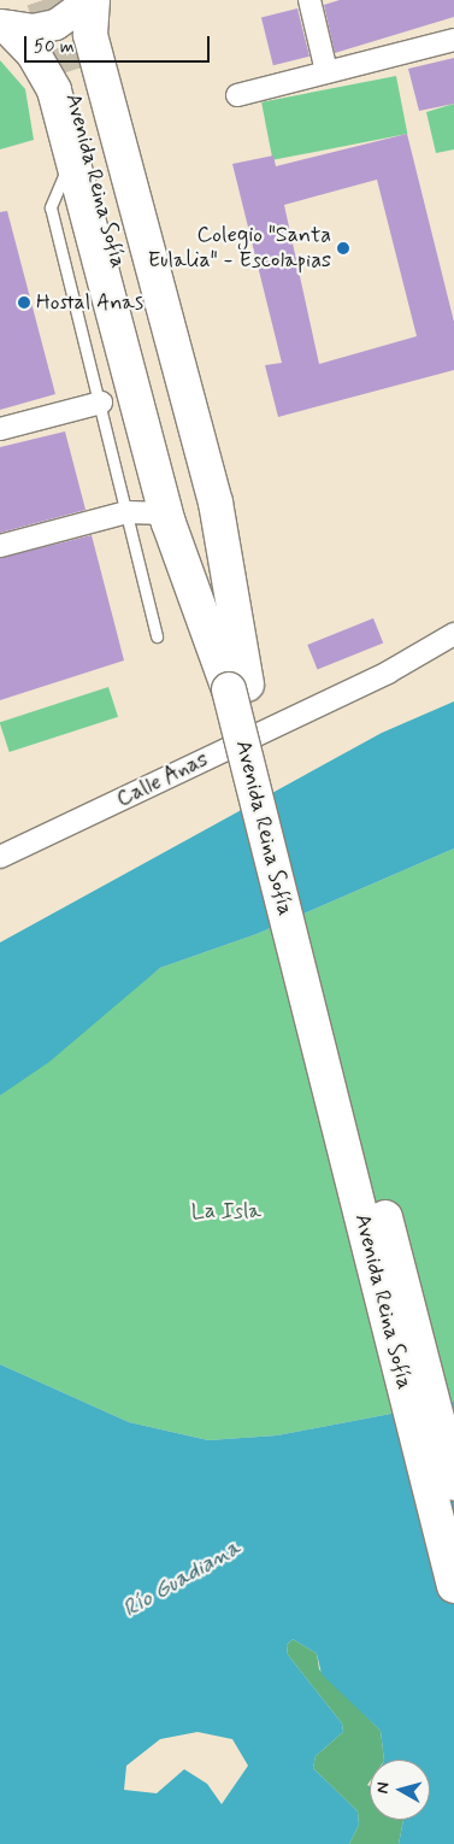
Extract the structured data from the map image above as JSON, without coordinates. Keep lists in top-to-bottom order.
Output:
{
  "streets": {
    "highway": ["Avenida Reina Sofía"],
    "street": ["Calle Anas"]
  },
  "water": ["Río Guadiana"],
  "parks": ["La Isla"],
  "places": ["Colegio \"Santa Eulalia\" - Escolapias", "Hostal Anas"],
  "scale_bar": "50 m",
  "north": "left"
}
